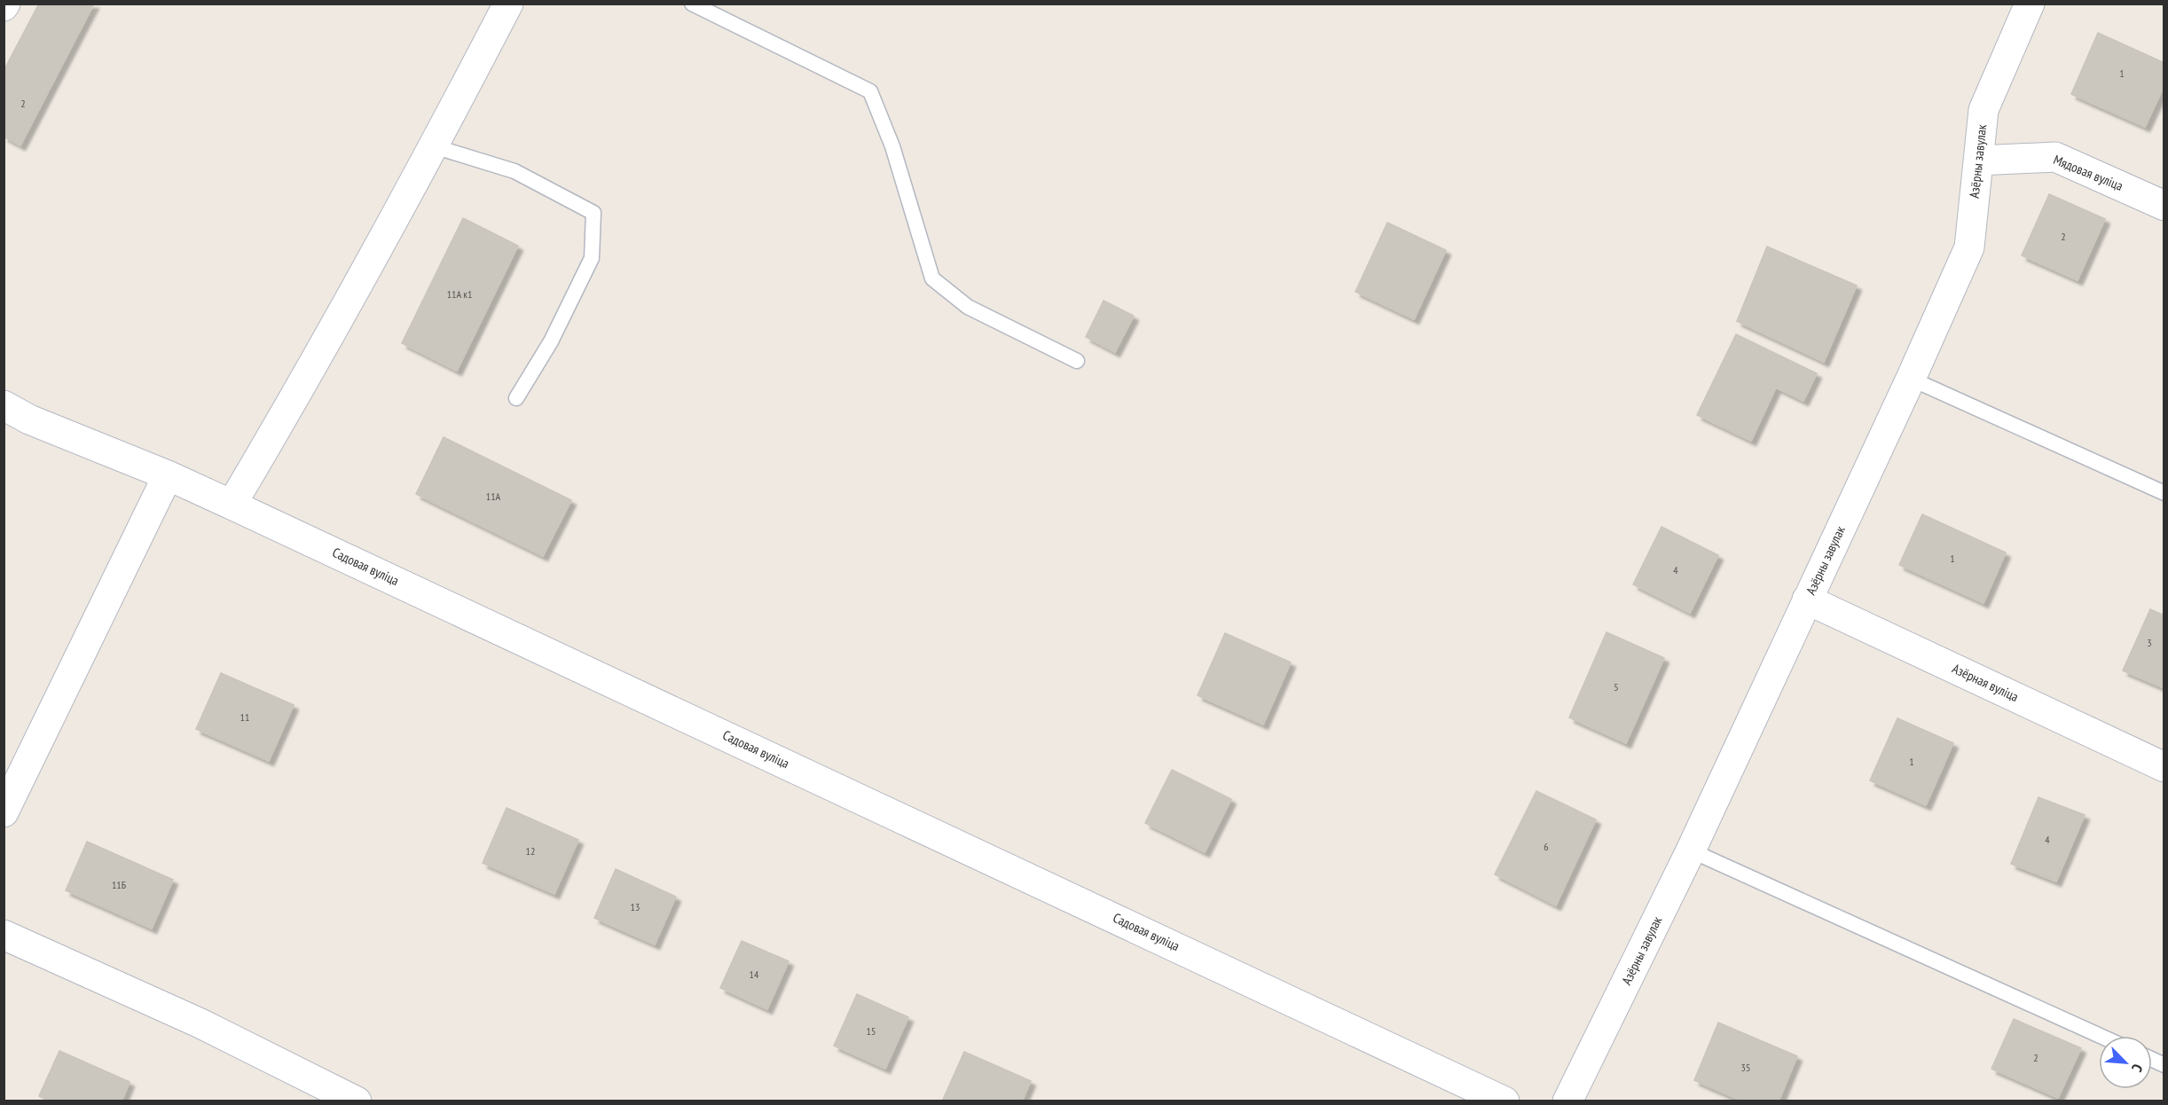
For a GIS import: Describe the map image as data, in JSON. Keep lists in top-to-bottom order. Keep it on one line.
{"streets":{"street":["Азёрны завулак","Мядовая вуліца","Садовая вуліца","Азёрная вуліца"]},"crossings":[["Азёрны завулак","Мядовая вуліца"],["Азёрны завулак","Азёрная вуліца"]],"house_numbers":["1","2","2","11А к1","11А","1","4","3","5","11","1","4","6","12","11Б","13","14","15","2","35"],"north":"bottom right"}
